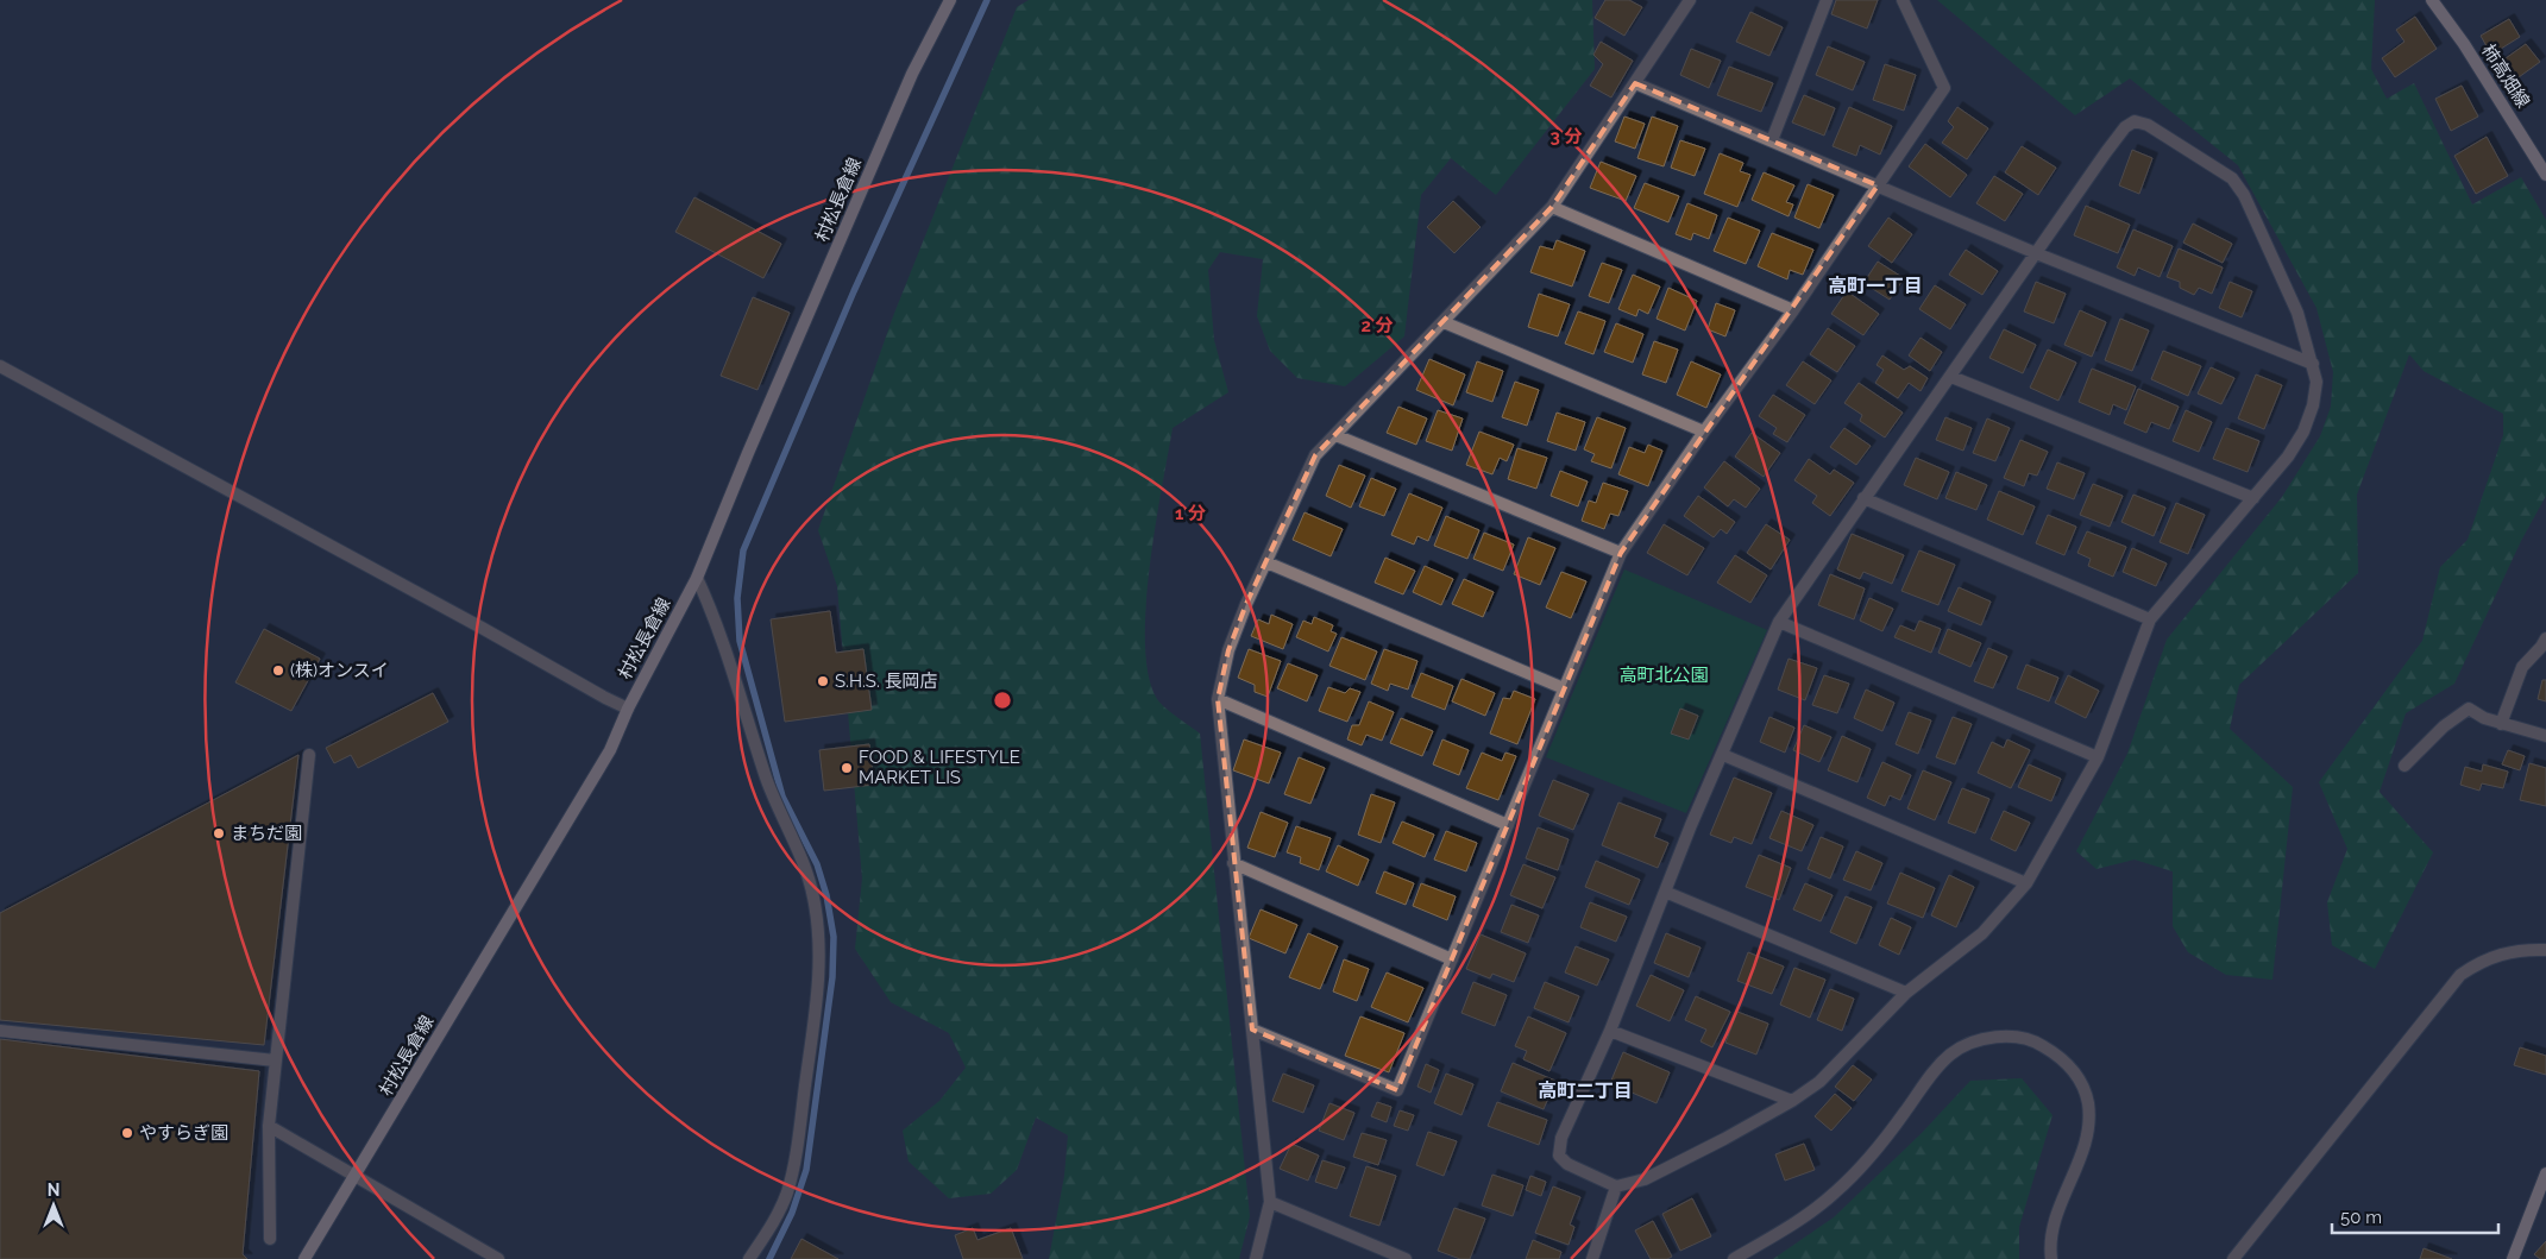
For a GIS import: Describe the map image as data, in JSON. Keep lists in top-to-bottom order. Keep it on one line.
{"streets":{"main road":["柿高畑線","村松長倉線"]},"districts":["高町一丁目","高町二丁目"],"parks":["高町北公園"],"places":["(株)オンスイ","S.H.S. 長岡店","FOOD & LIFESTYLE MARKET LIS","まちだ園","やすらぎ園"],"scale_bar":"50 m","north":"top","rings":["3 分","2 分","1 分"]}
